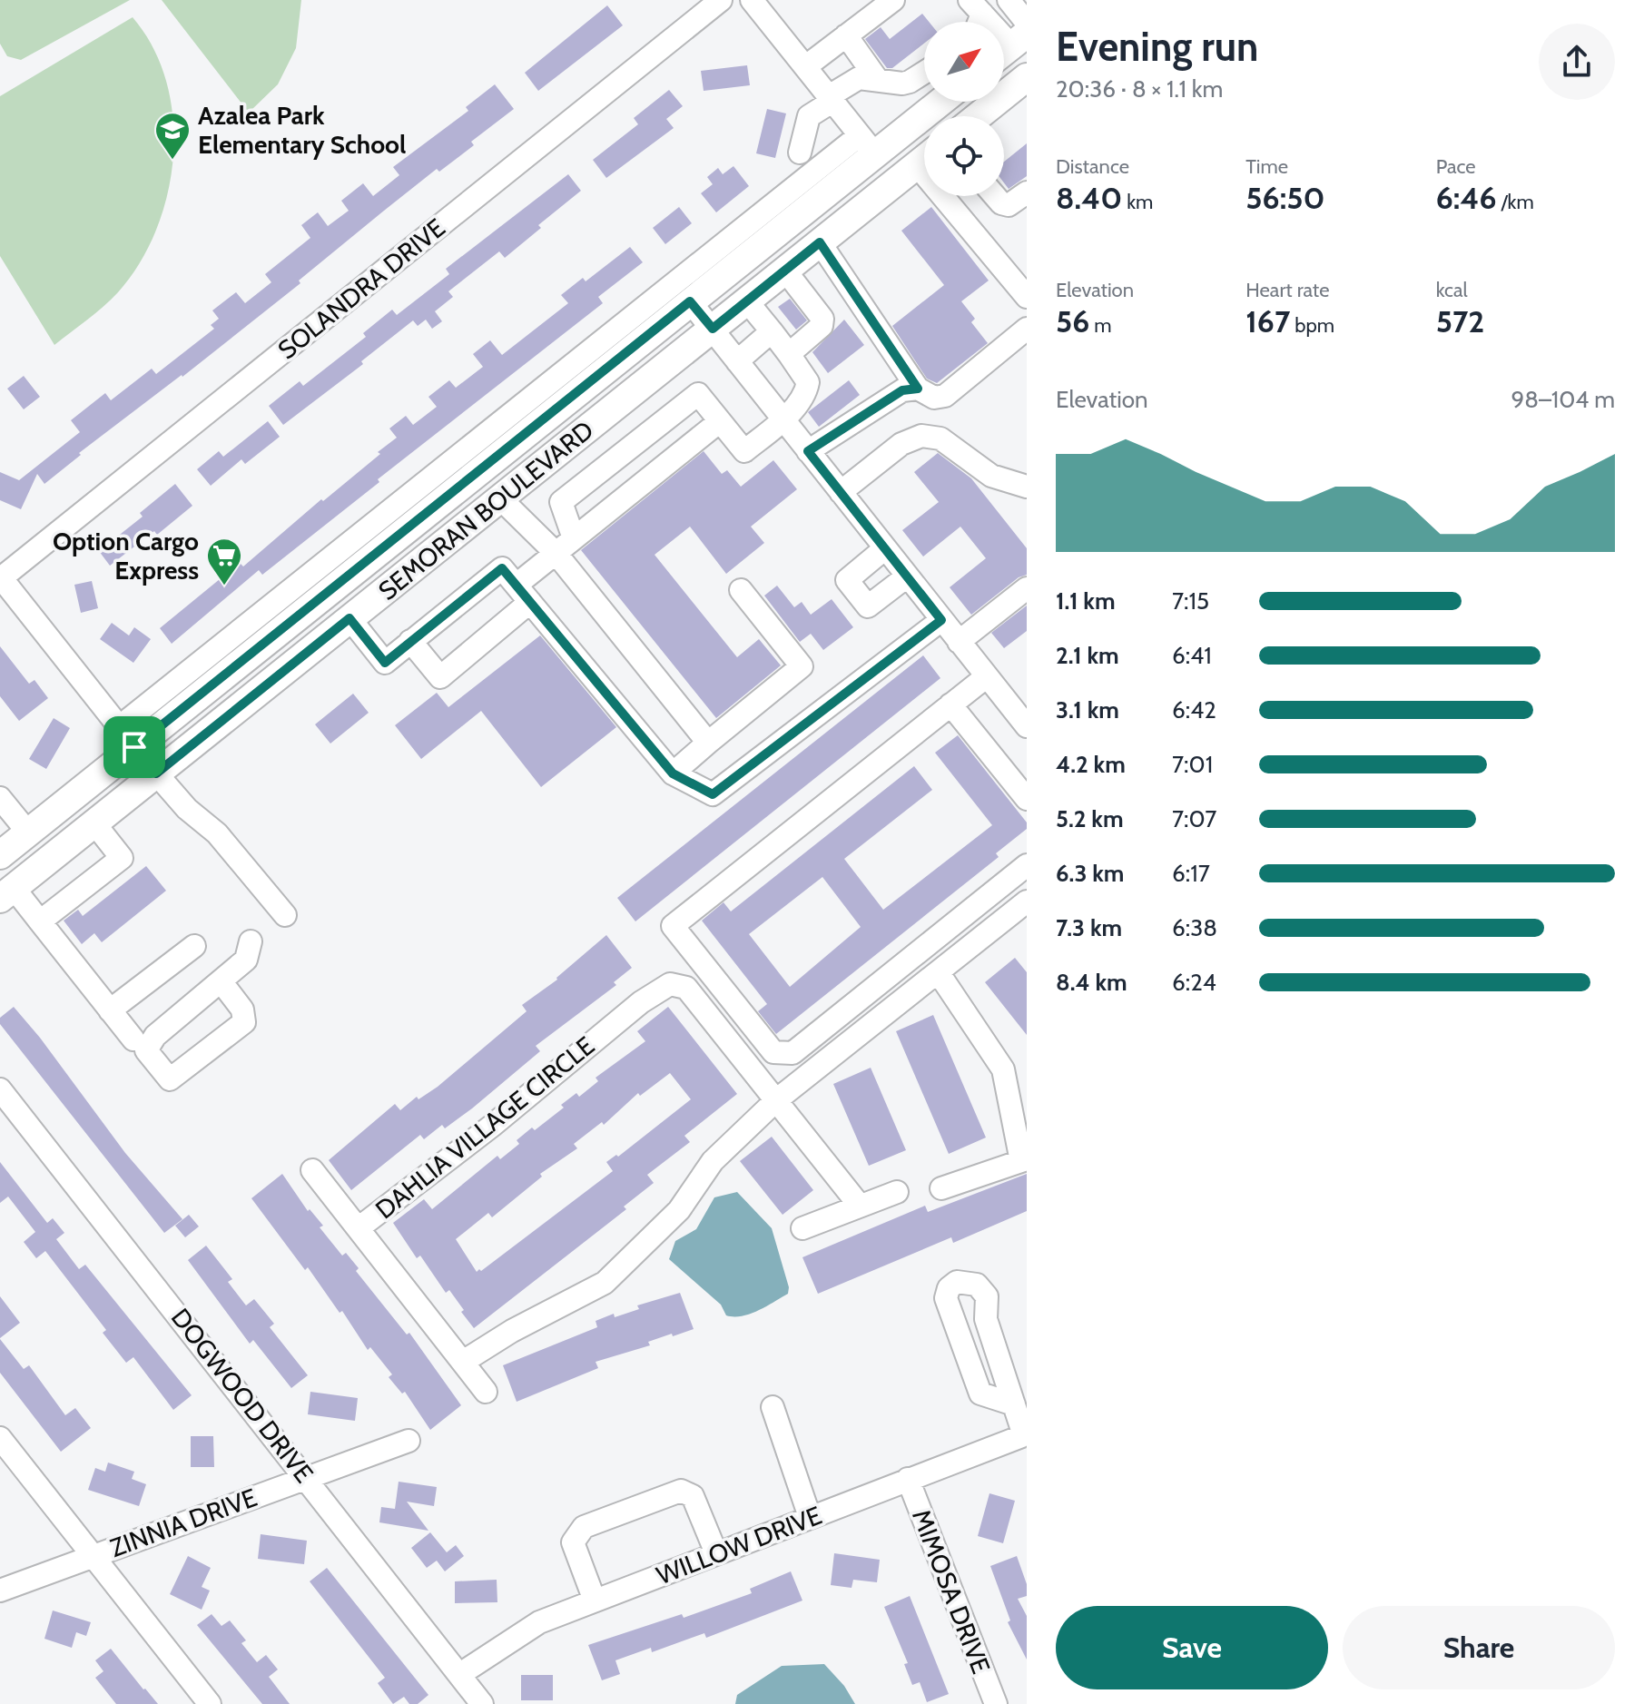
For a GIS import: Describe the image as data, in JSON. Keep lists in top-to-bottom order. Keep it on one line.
{"streets":{"main road":["SEMORAN BOULEVARD"],"street":["SOLANDRA DRIVE","DAHLIA VILLAGE CIRCLE","DOGWOOD DRIVE","ZINNIA DRIVE","WILLOW DRIVE","MIMOSA DRIVE"]},"crossings":[["DOGWOOD DRIVE","ZINNIA DRIVE"],["DOGWOOD DRIVE","WILLOW DRIVE"],["WILLOW DRIVE","MIMOSA DRIVE"]],"places":{"school or university":["Azalea Park Elementary School"],"supermarket":["Option Cargo Express"]},"north":"top right","page":{"heading":["Evening run","20:36 · 8 × 1.1 km"],"stats":[["Distance","8.40 km"],["Time","56:50"],["Pace","6:46 /km"],["Elevation","56 m"],["Heart rate","167 bpm"],["kcal","572"]],"chart":["Elevation","98–104 m"],"list":[{"name":"1.1 km","note":"7:15"},{"name":"2.1 km","note":"6:41"},{"name":"3.1 km","note":"6:42"},{"name":"4.2 km","note":"7:01"},{"name":"5.2 km","note":"7:07"},{"name":"6.3 km","note":"6:17"},{"name":"7.3 km","note":"6:38"},{"name":"8.4 km","note":"6:24"}],"buttons":["Save","Share"]}}
